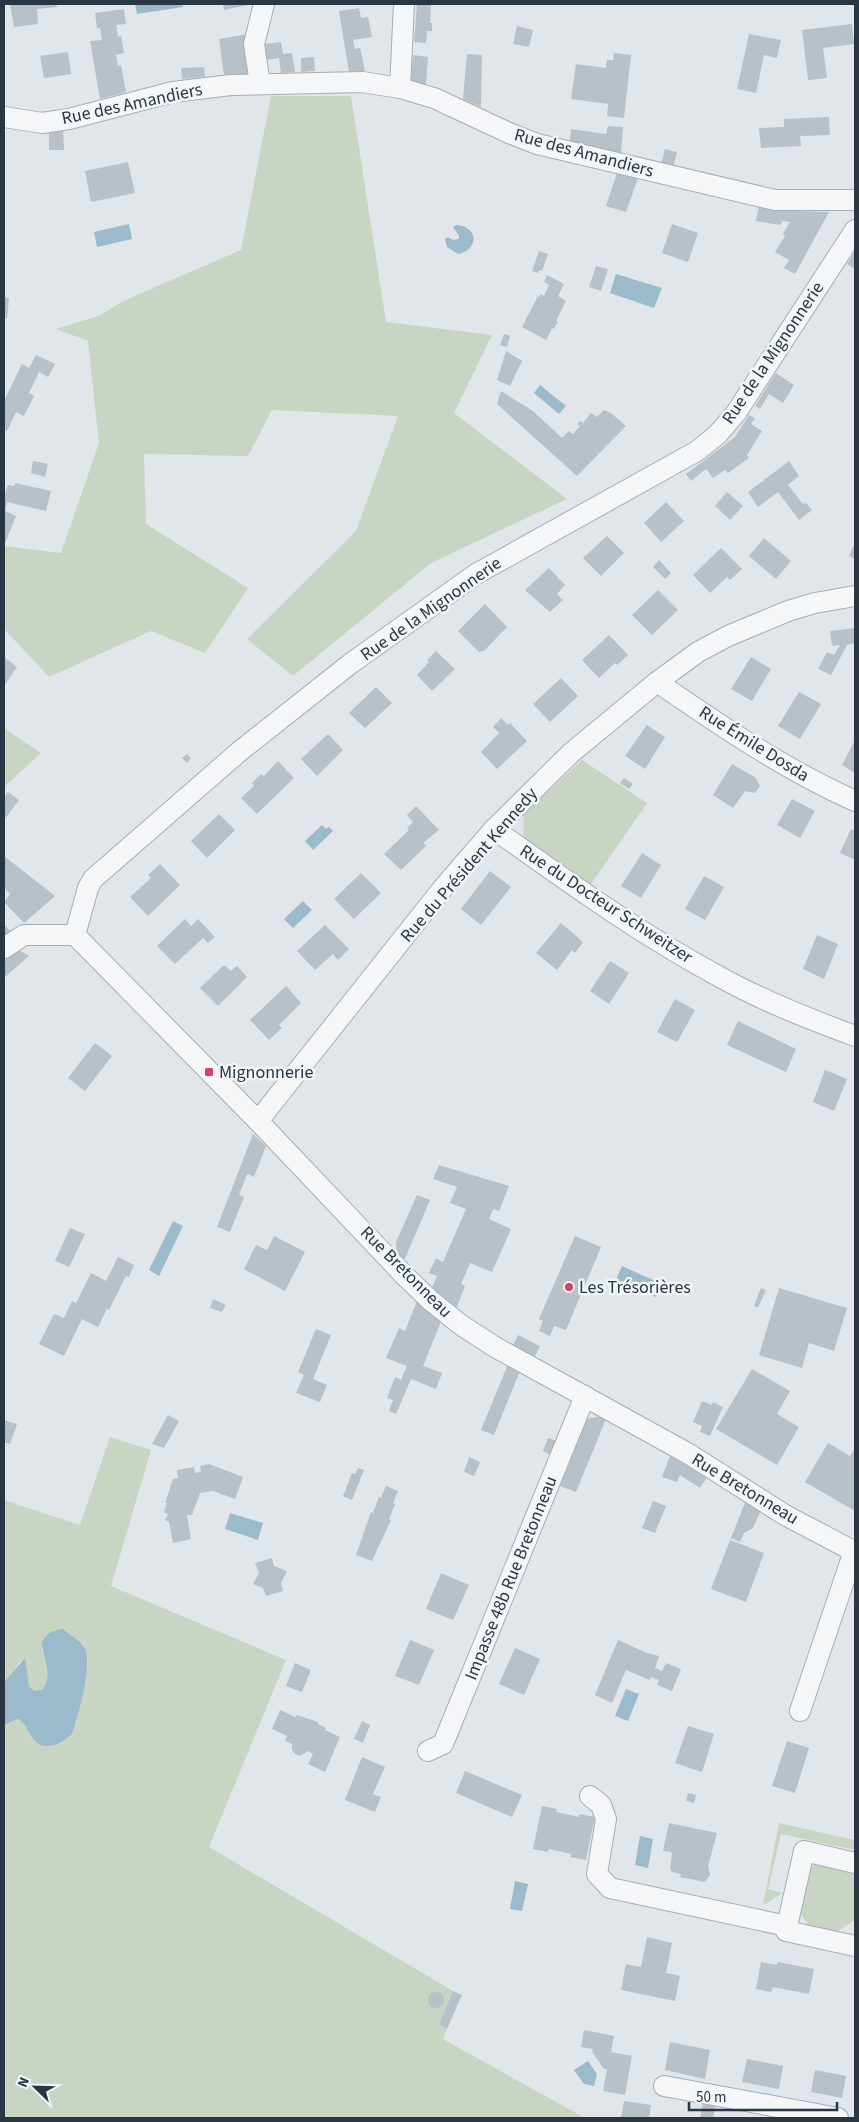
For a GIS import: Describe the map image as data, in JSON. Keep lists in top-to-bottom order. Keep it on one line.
{"streets":{"street":["Rue des Amandiers","Rue de la Mignonnerie","Rue Émile Dosda","Rue du Président Kennedy","Rue du Docteur Schweitzer","Rue Bretonneau","Impasse 48b Rue Bretonneau"]},"crossings":[["Rue de la Mignonnerie","Rue Bretonneau"],["Rue Émile Dosda","Rue du Président Kennedy"],["Rue du Président Kennedy","Rue du Docteur Schweitzer"],["Rue du Président Kennedy","Rue Bretonneau"],["Rue Bretonneau","Impasse 48b Rue Bretonneau"]],"places":{"transit":["Mignonnerie"],"other":["Les Trésorières"]},"scale_bar":"50 m","north":"top left"}
